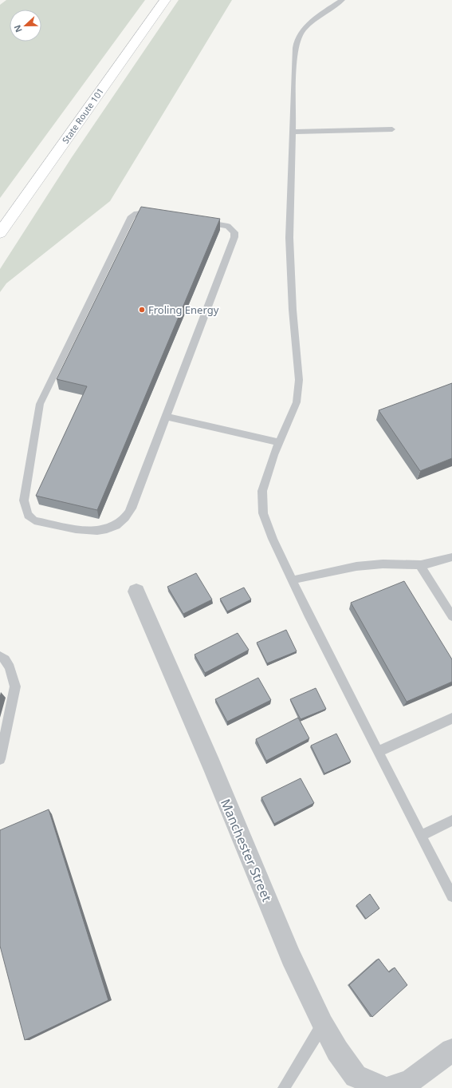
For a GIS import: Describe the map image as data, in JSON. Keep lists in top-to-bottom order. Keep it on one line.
{"streets":{"highway":["State Route 101"],"street":["Manchester Street"]},"places":["Froling Energy"],"north":"left"}
